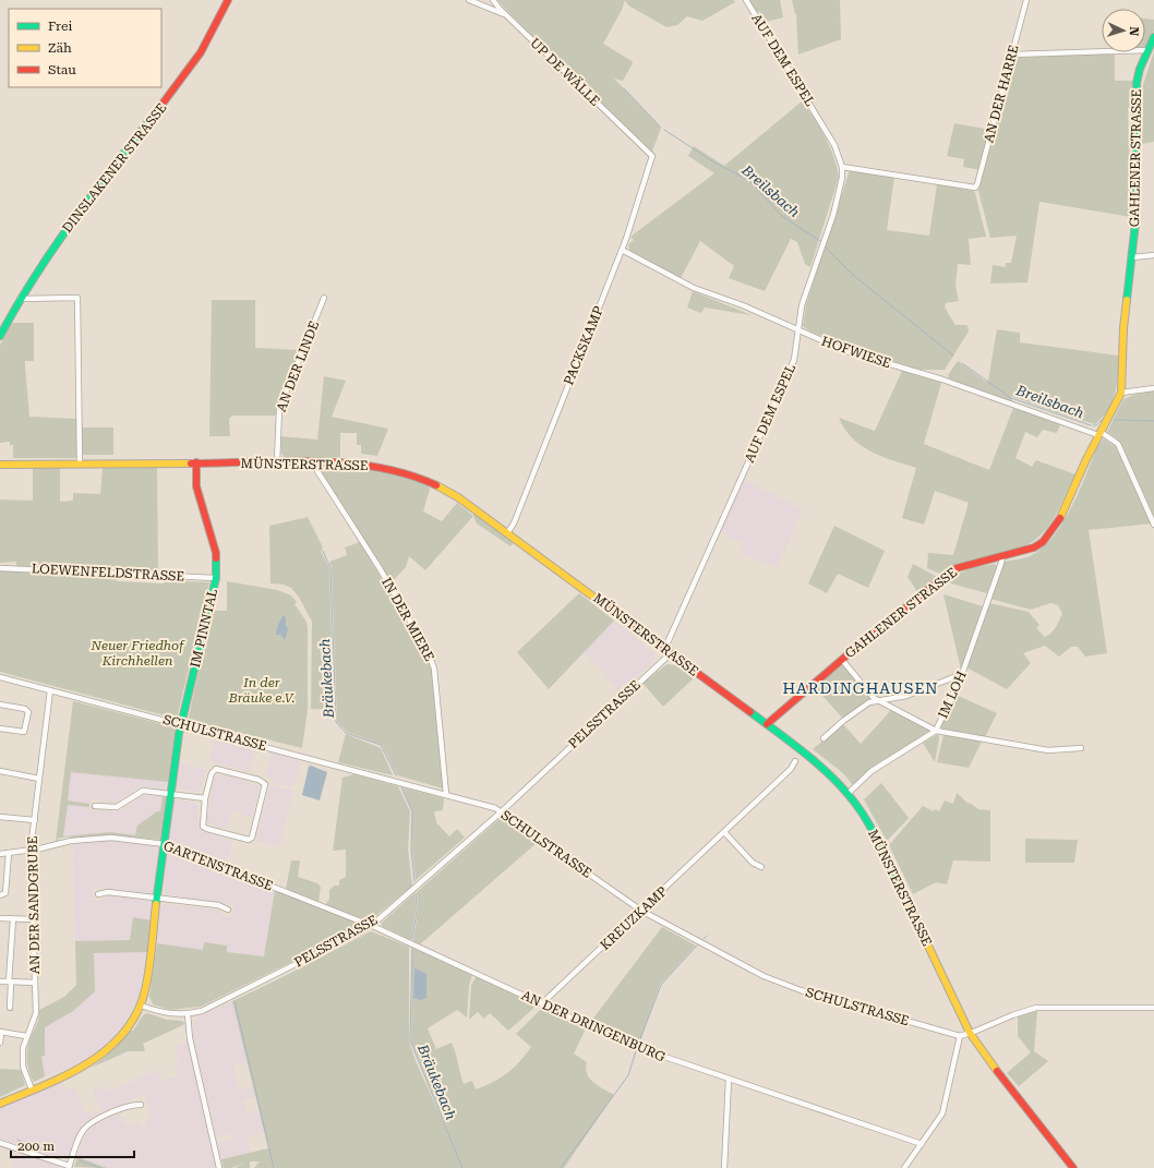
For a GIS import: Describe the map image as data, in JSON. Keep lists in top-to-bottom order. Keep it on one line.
{"streets":{"main road":["GAHLENER STRASSE","DINSLAKENER STRASSE","MÜNSTERSTRASSE","IM PINNTAL"],"street":["AUF DEM ESPEL","UP DE WÄLLE","AN DER HARRE","PACKSKAMP","HOFWIESE","AN DER LINDE","LOEWENFELDSTRASSE","IN DER MIERE","IM LOH","PELSSTRASSE","SCHULSTRASSE","GARTENSTRASSE","AN DER SANDGRUBE","KREUZKAMP","AN DER DRINGENBURG"]},"crossings":[["AUF DEM ESPEL","AN DER HARRE"],["AUF DEM ESPEL","HOFWIESE"],["AUF DEM ESPEL","MÜNSTERSTRASSE"],["UP DE WÄLLE","PACKSKAMP"],["GAHLENER STRASSE","HOFWIESE"],["GAHLENER STRASSE","MÜNSTERSTRASSE"],["GAHLENER STRASSE","IM LOH"],["PACKSKAMP","HOFWIESE"],["PACKSKAMP","MÜNSTERSTRASSE"],["AN DER LINDE","MÜNSTERSTRASSE"],["MÜNSTERSTRASSE","IN DER MIERE"],["MÜNSTERSTRASSE","IM PINNTAL"],["MÜNSTERSTRASSE","IM LOH"],["MÜNSTERSTRASSE","PELSSTRASSE"],["LOEWENFELDSTRASSE","IM PINNTAL"],["IN DER MIERE","SCHULSTRASSE"],["IM PINNTAL","PELSSTRASSE"],["IM PINNTAL","SCHULSTRASSE"],["IM PINNTAL","GARTENSTRASSE"],["PELSSTRASSE","SCHULSTRASSE"],["PELSSTRASSE","GARTENSTRASSE"],["PELSSTRASSE","AN DER DRINGENBURG"],["SCHULSTRASSE","AN DER SANDGRUBE"],["SCHULSTRASSE","KREUZKAMP"],["GARTENSTRASSE","AN DER SANDGRUBE"],["GARTENSTRASSE","AN DER DRINGENBURG"],["KREUZKAMP","AN DER DRINGENBURG"]],"districts":["HARDINGHAUSEN"],"water":["Breilsbach","Bräukebach"],"parks":["Neuer Friedhof Kirchhellen","In der Bräuke e.V."],"legend":["Frei","Zäh","Stau"],"scale_bar":"200 m","north":"right"}
